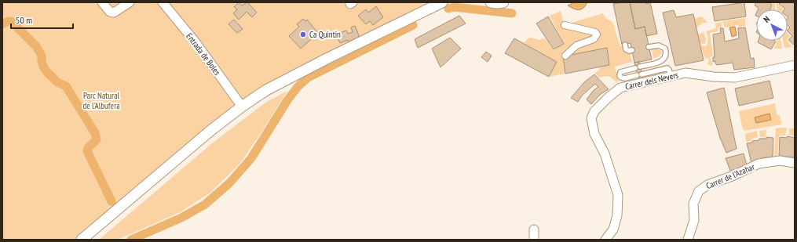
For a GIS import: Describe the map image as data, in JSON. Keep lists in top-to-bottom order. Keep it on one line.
{"streets":{"street":["Entrada de Boles","Carrer dels Nevers","Carrer de l'Azahar"]},"parks":["Parc Natural de l'Albufera"],"places":["Ca Quintin"],"scale_bar":"50 m","north":"top left"}
